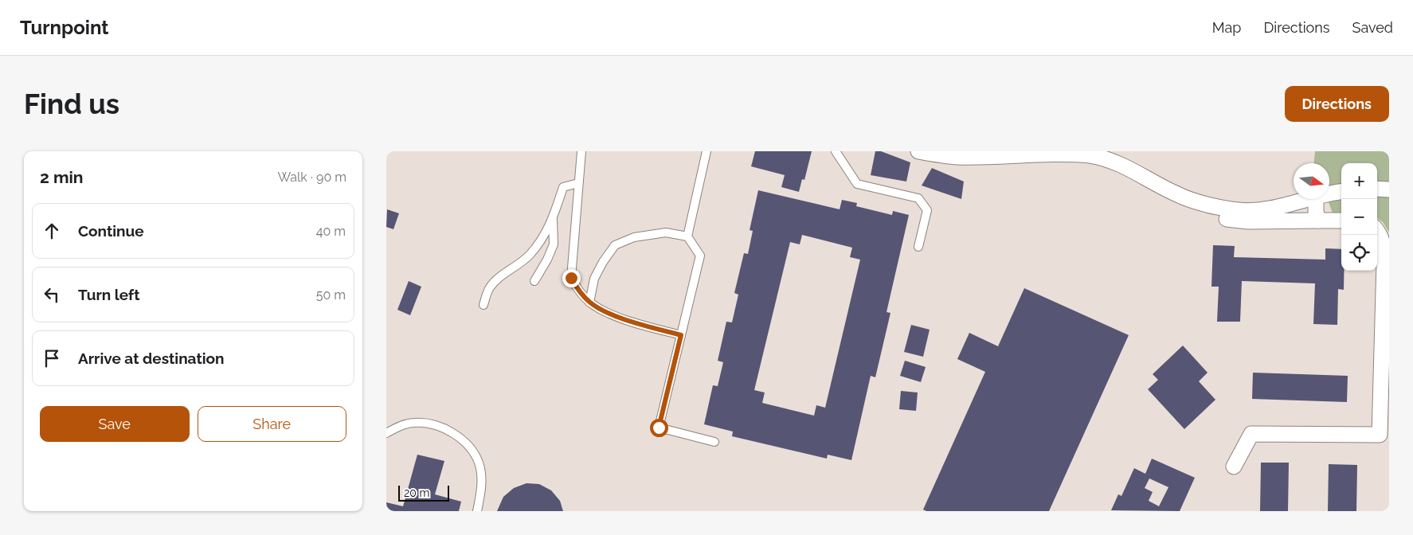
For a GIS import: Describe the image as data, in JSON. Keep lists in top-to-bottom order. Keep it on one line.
{"scale_bar":"20 m","north":"right","page":{"header":"Turnpoint","nav":["Map","Directions","Saved"],"buttons":["Directions",["Save","Share"]],"title":"Find us","heading":["2 min","Walk · 90 m"],"map_buttons":["+","−"],"list":[["Continue","40 m"],["Turn left","50 m"],"Arrive at destination"],"scale":"20 m"}}
